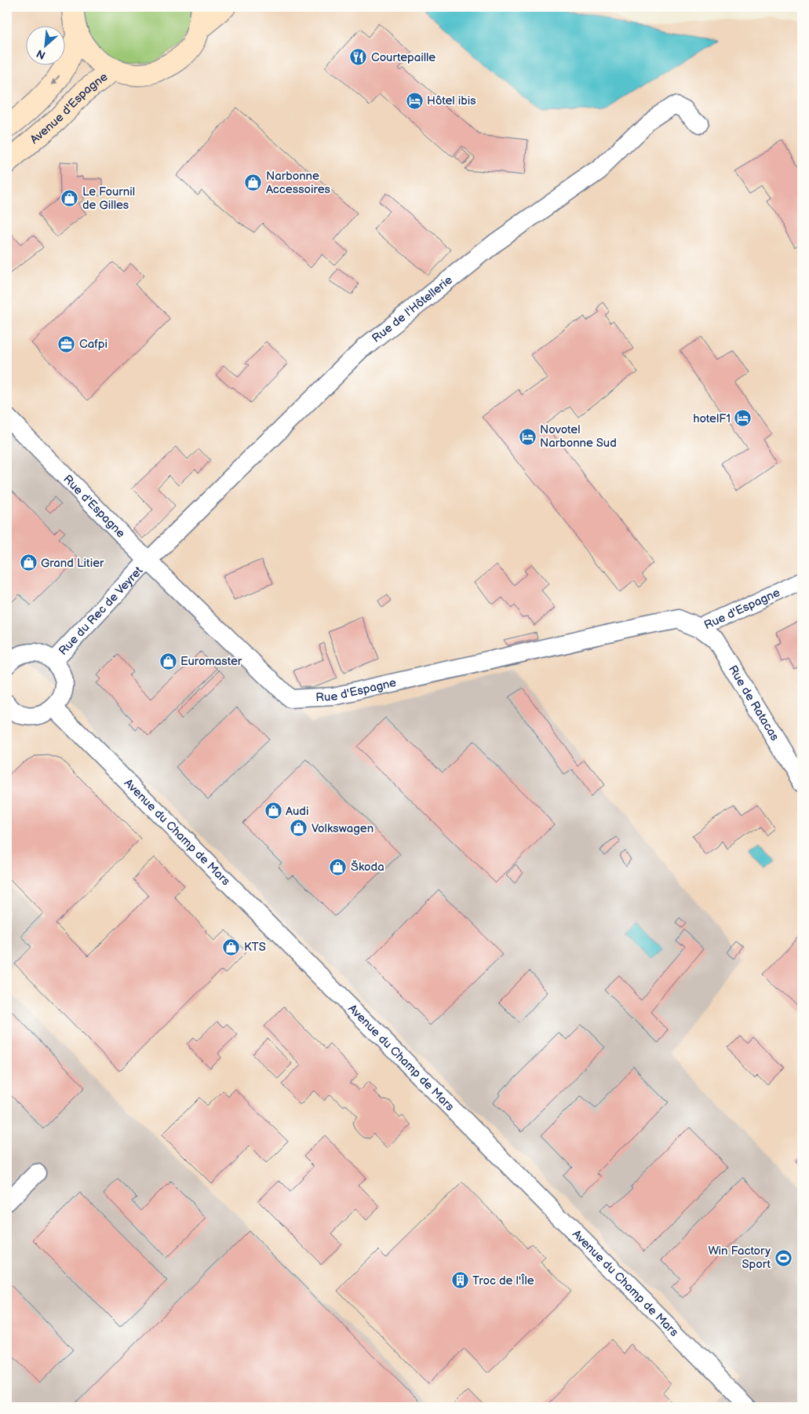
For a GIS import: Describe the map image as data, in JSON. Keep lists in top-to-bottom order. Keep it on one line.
{"streets":{"main road":["Avenue d'Espagne"],"street":["Rue de l'Hôtellerie","Rue d'Espagne","Rue du Rec de Veyret","Rue de Ratacas","Avenue du Champ de Mars"]},"crossings":[["Rue de l'Hôtellerie","Rue d'Espagne"],["Rue de l'Hôtellerie","Rue du Rec de Veyret"],["Rue d'Espagne","Rue du Rec de Veyret"],["Rue d'Espagne","Rue de Ratacas"]],"places":{"restaurant":["Courtepaille"],"hotel":["Hôtel ibis","hotelF1","Novotel Narbonne Sud"],"shop":["Narbonne Accessoires","Le Fournil de Gilles","Grand Litier","Euromaster","Audi","Volkswagen","Škoda","KTS"],"office":["Cafpi"],"sports":["Win Factory Sport"],"building":["Troc de l'Île"]},"north":"bottom left"}
